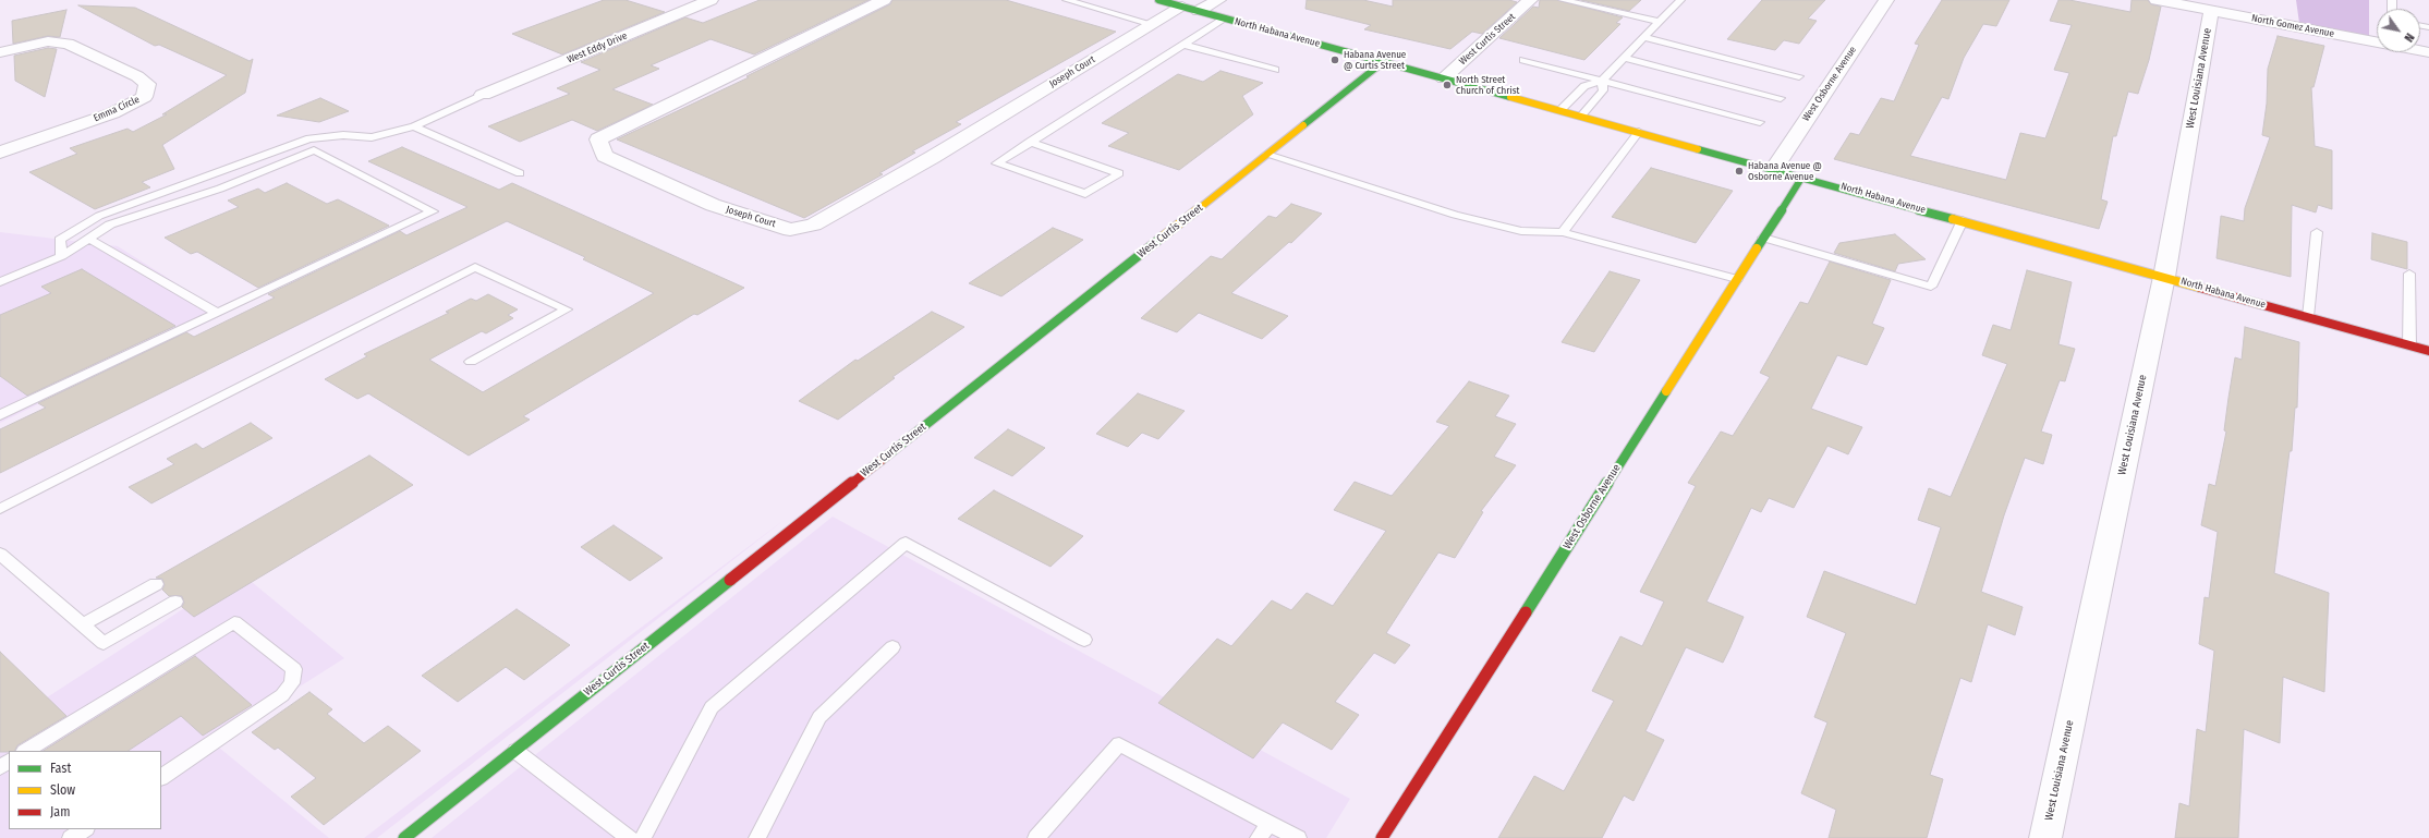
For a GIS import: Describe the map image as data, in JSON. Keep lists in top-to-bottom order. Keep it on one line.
{"streets":{"street":["North Gomez Avenue","North Habana Avenue","West Curtis Street","West Eddy Drive","Joseph Court","West Louisiana Avenue","West Osborne Avenue","Emma Circle"]},"crossings":[["North Gomez Avenue","West Louisiana Avenue"],["North Habana Avenue","West Curtis Street"],["North Habana Avenue","Joseph Court"],["North Habana Avenue","West Louisiana Avenue"],["North Habana Avenue","West Osborne Avenue"]],"places":["Habana Avenue @ Curtis Street","North Street Church of Christ","Habana Avenue @ Osborne Avenue"],"legend":["Fast","Slow","Jam"],"north":"bottom right"}
